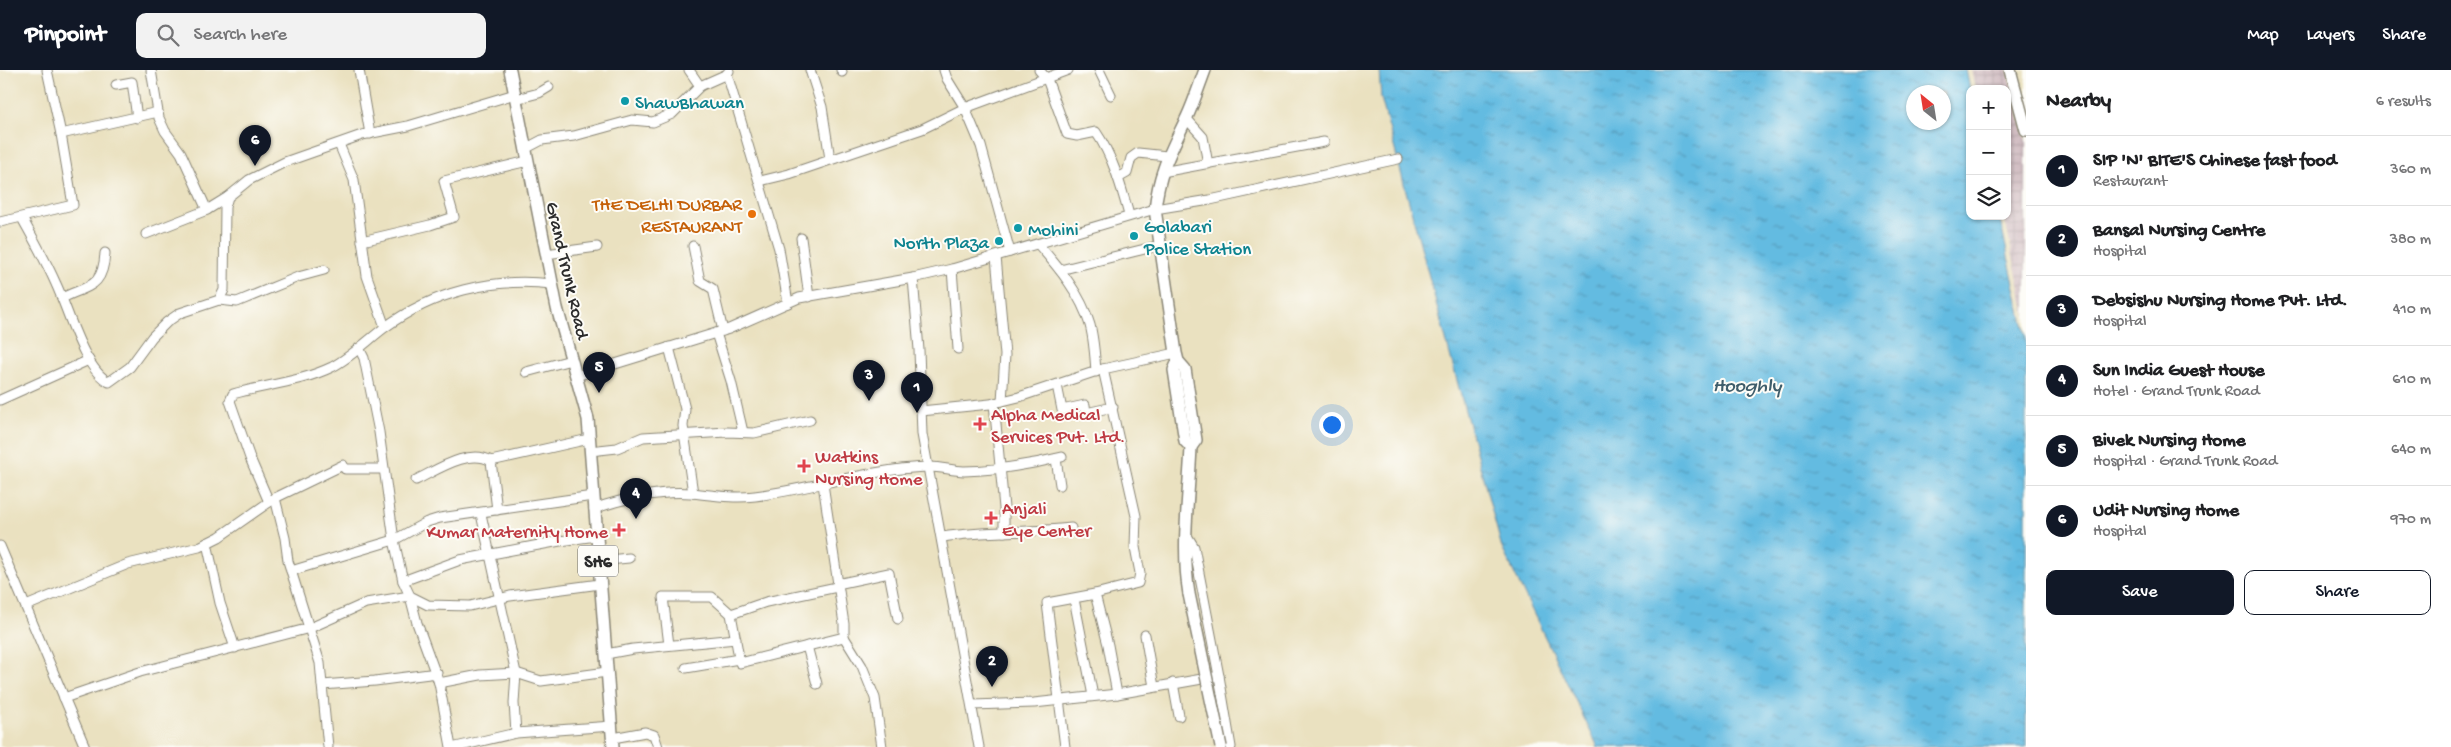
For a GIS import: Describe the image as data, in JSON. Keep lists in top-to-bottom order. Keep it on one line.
{"streets":{"main road":["Grand Trunk Road","SH6"]},"water":["Hooghly"],"places":{"other":["ShawBhawan","THE DELHI DURBAR RESTAURANT","Mohini","Golabari Police Station","North Plaza"],"health":["Alpha Medical Services Pvt. Ltd.","Watkins Nursing Home","Anjali Eye Center","Kumar Maternity Home"]},"north":"top left","page":{"header":"Pinpoint","search":"Search here","nav":["Map","Layers","Share"],"heading":["Nearby","6 results"],"map_buttons":["+","−"],"pins":["6","5","3","1","4","2"],"list":[{"mark":"1","name":"SIP 'N' BITE'S Chinese fast food","note":"Restaurant","value":"360 m"},{"mark":"2","name":"Bansal Nursing Centre","note":"Hospital","value":"380 m"},{"mark":"3","name":"Debsishu Nursing Home Pvt. Ltd.","note":"Hospital","value":"410 m"},{"mark":"4","name":"Sun India Guest House","note":"Hotel · Grand Trunk Road","value":"610 m"},{"mark":"5","name":"Bivek Nursing Home","note":"Hospital · Grand Trunk Road","value":"640 m"},{"mark":"6","name":"Udit Nursing Home","note":"Hospital","value":"970 m"}],"buttons":["Save","Share"]}}
